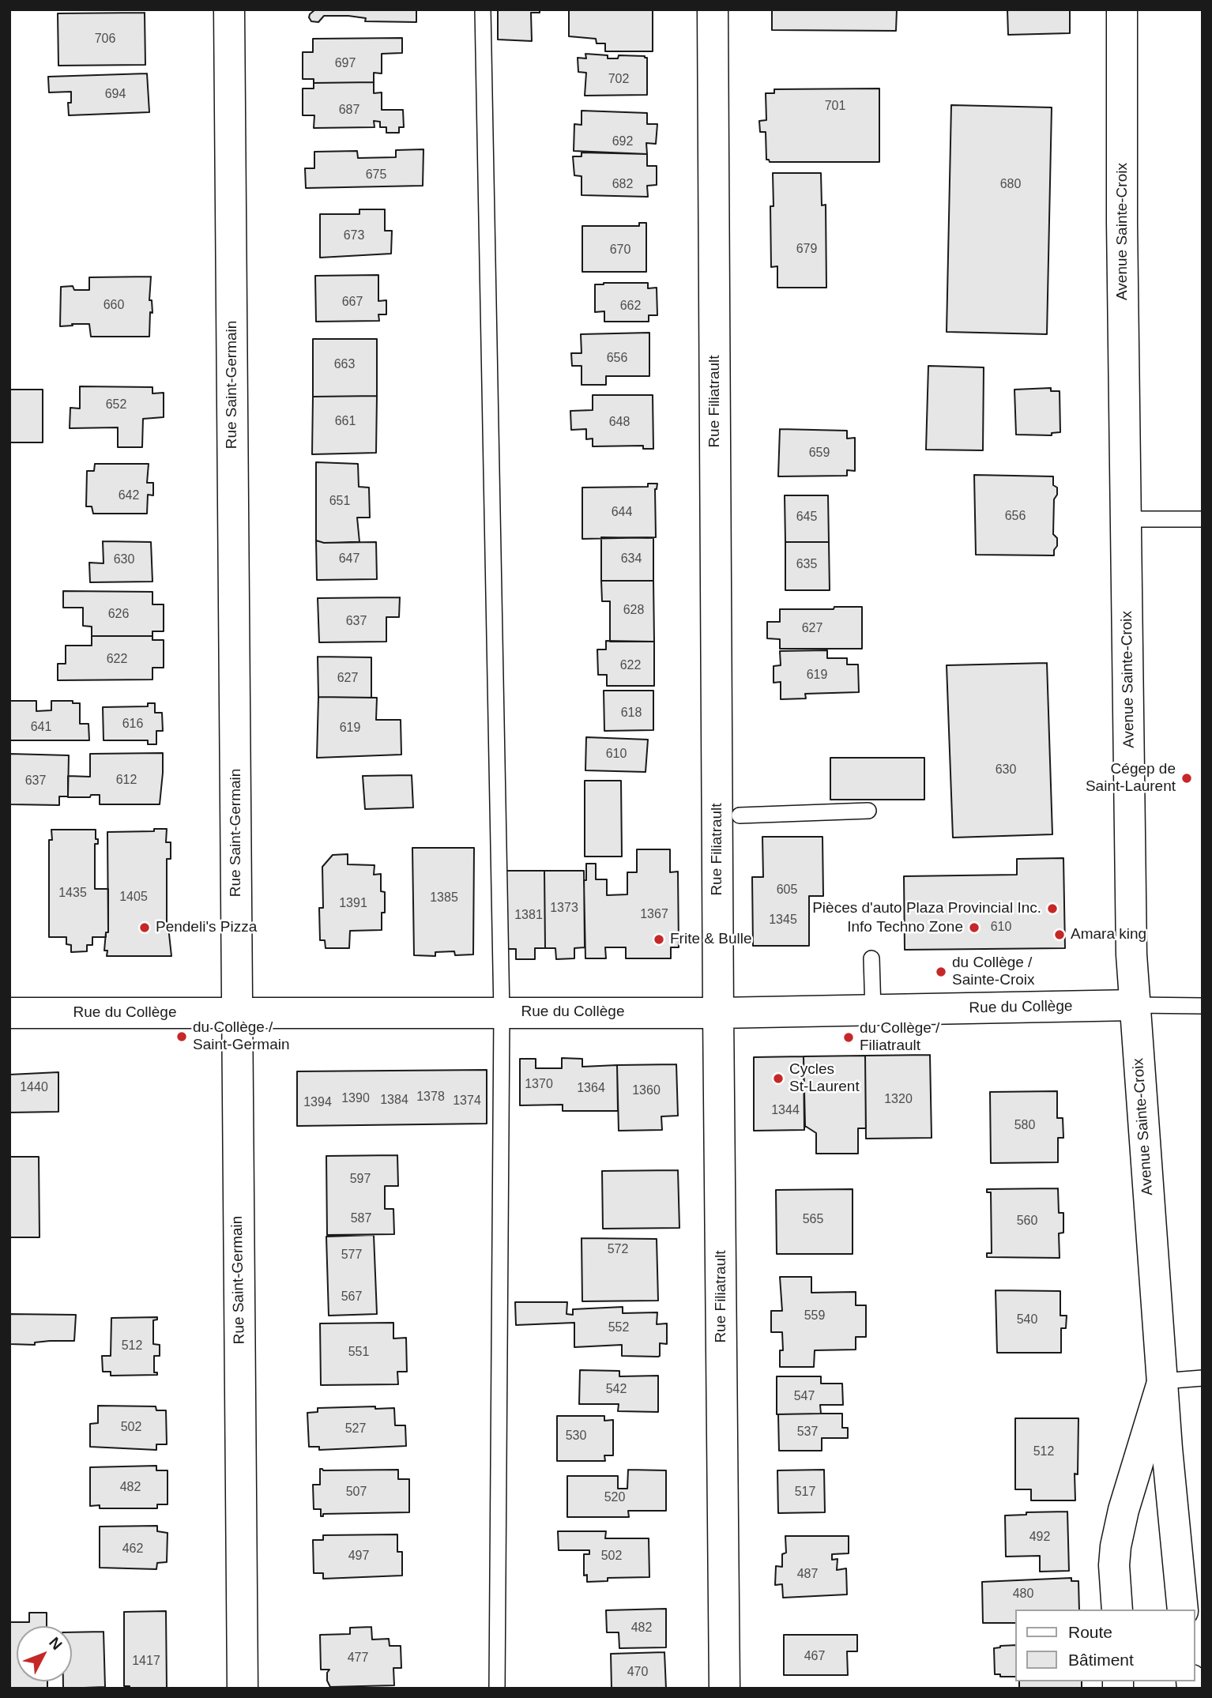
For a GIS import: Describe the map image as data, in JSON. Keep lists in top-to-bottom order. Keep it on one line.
{"streets":{"street":["Avenue Sainte-Croix","Rue Saint-Germain","Rue Filiatrault","Rue du Collège"]},"crossings":[["Avenue Sainte-Croix","Rue du Collège"],["Rue Saint-Germain","Rue du Collège"],["Rue Filiatrault","Rue du Collège"]],"places":["Cégep de Saint-Laurent","Pièces d'auto Plaza Provincial Inc.","Pendeli's Pizza","Info Techno Zone","Amara king","Frite & Bulle","du Collège / Sainte-Croix","du Collège / Saint-Germain","du Collège / Filiatrault","Cycles St-Laurent"],"house_numbers":["706","697","702","694","701","687","692","675","682","680","673","679","670","667","660","662","656","663","652","661","648","659","642","651","644","656","645","647","634","630","635","628","626","637","627","622","622","619","627","618","616","641","619","610","630","612","637","605","1435","1405","1385","1391","1373","1367","1381","1345","610","1370","1440","1364","1360","1378","1390","1320","1384","1374","1394","1344","580","597","587","565","560","572","577","567","559","540","552","512","551","542","547","502","527","537","530","512","482","507","517","520","492","462","497","502","487","480","482","467","477","1417","470"],"legend":["Route","Bâtiment"],"north":"top right"}
